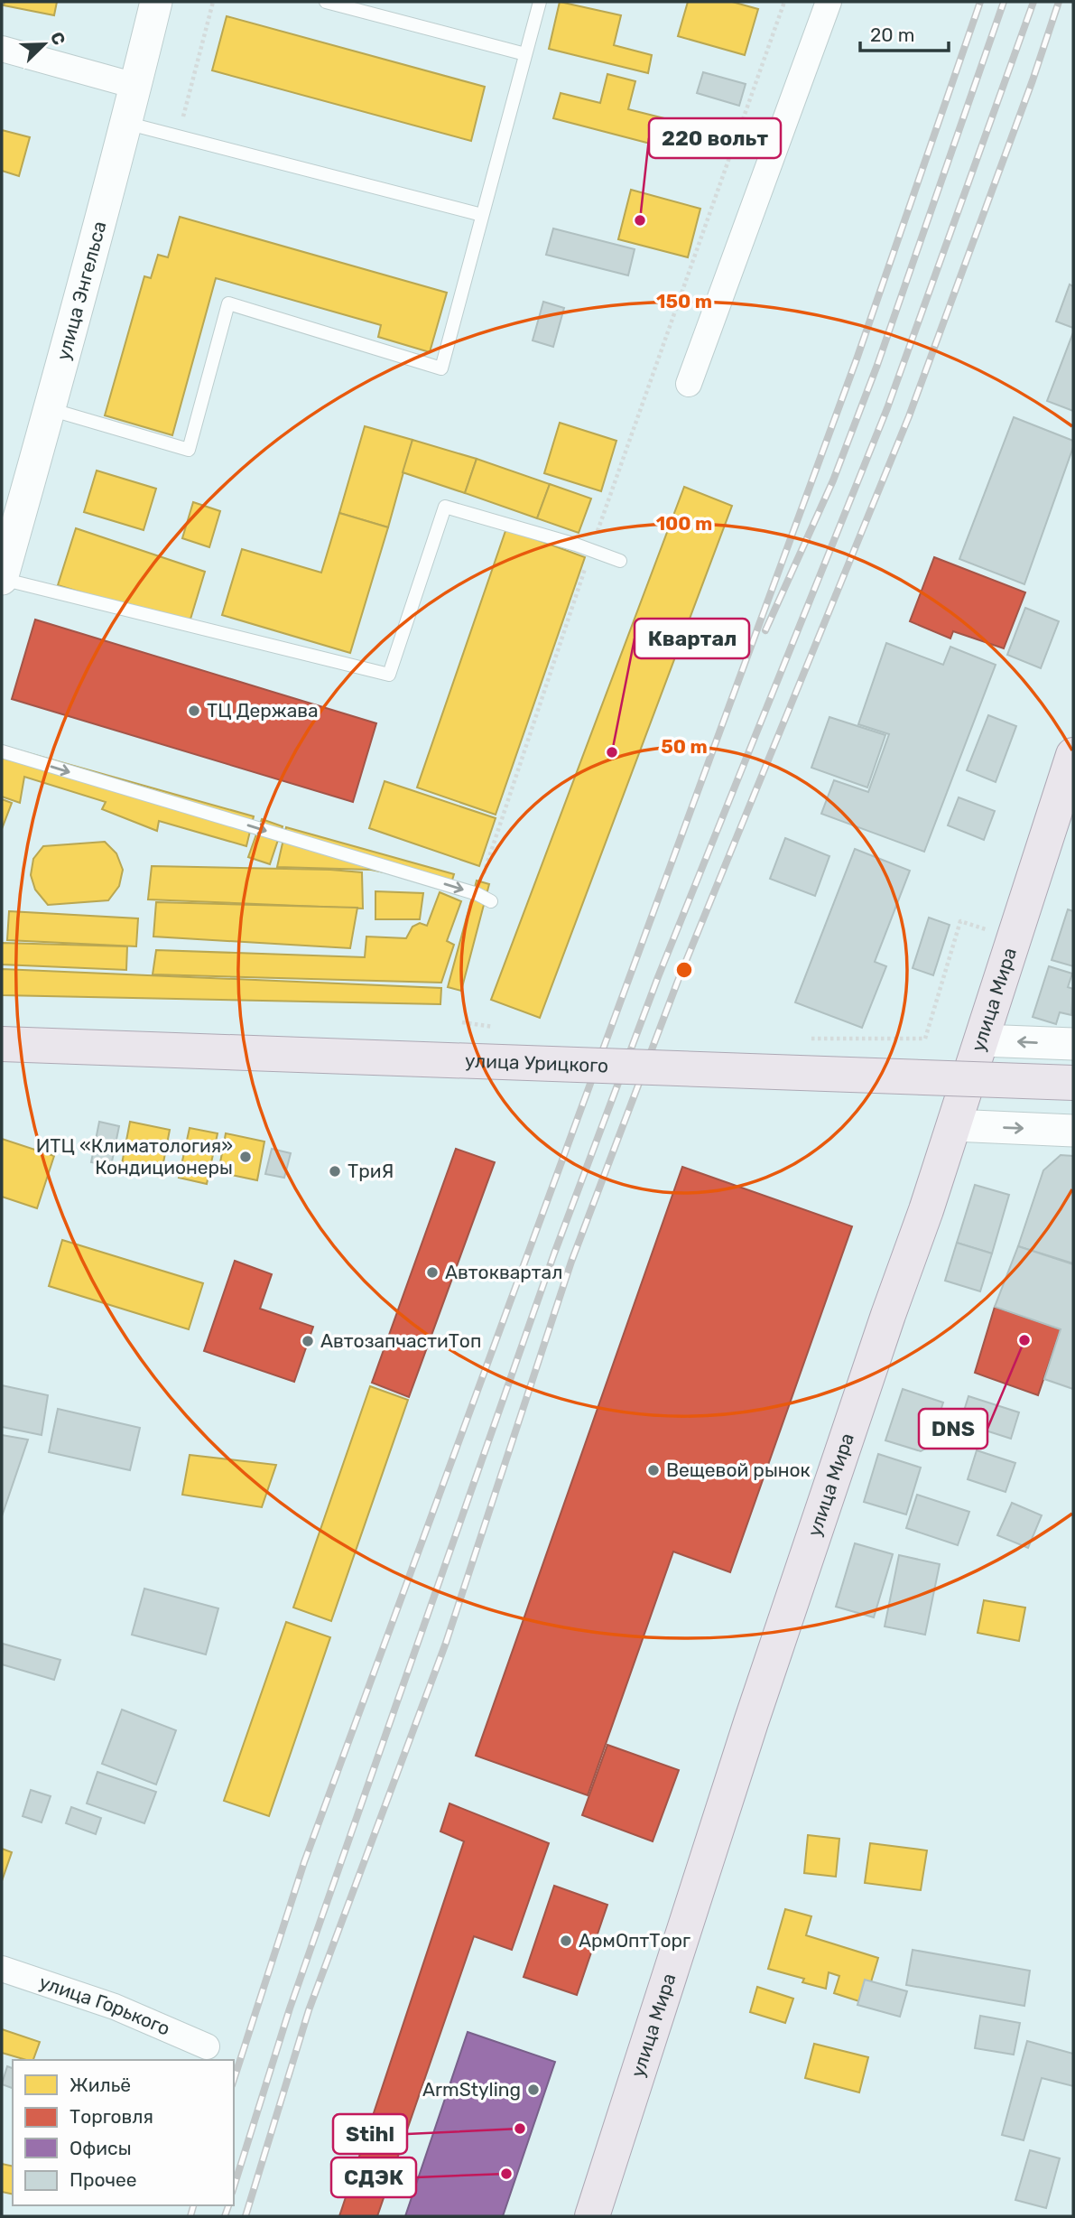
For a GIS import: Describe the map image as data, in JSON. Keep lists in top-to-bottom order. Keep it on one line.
{"streets":{"main road":["улица Мира","улица Урицкого"],"street":["улица Энгельса","улица Горького"]},"places":["220 вольт","ТЦ Держава","Квартал","ИТЦ «Климатология» Кондиционеры","ТриЯ","Автоквартал","DNS","АвтозапчастиТоп","Вещевой рынок","АрмОптТорг","ArmStyling","Stihl","СДЭК"],"legend":["Жильё","Торговля","Офисы","Прочее"],"scale_bar":"20 m","north":"top right","rings":["150 m","100 m","50 m"]}
